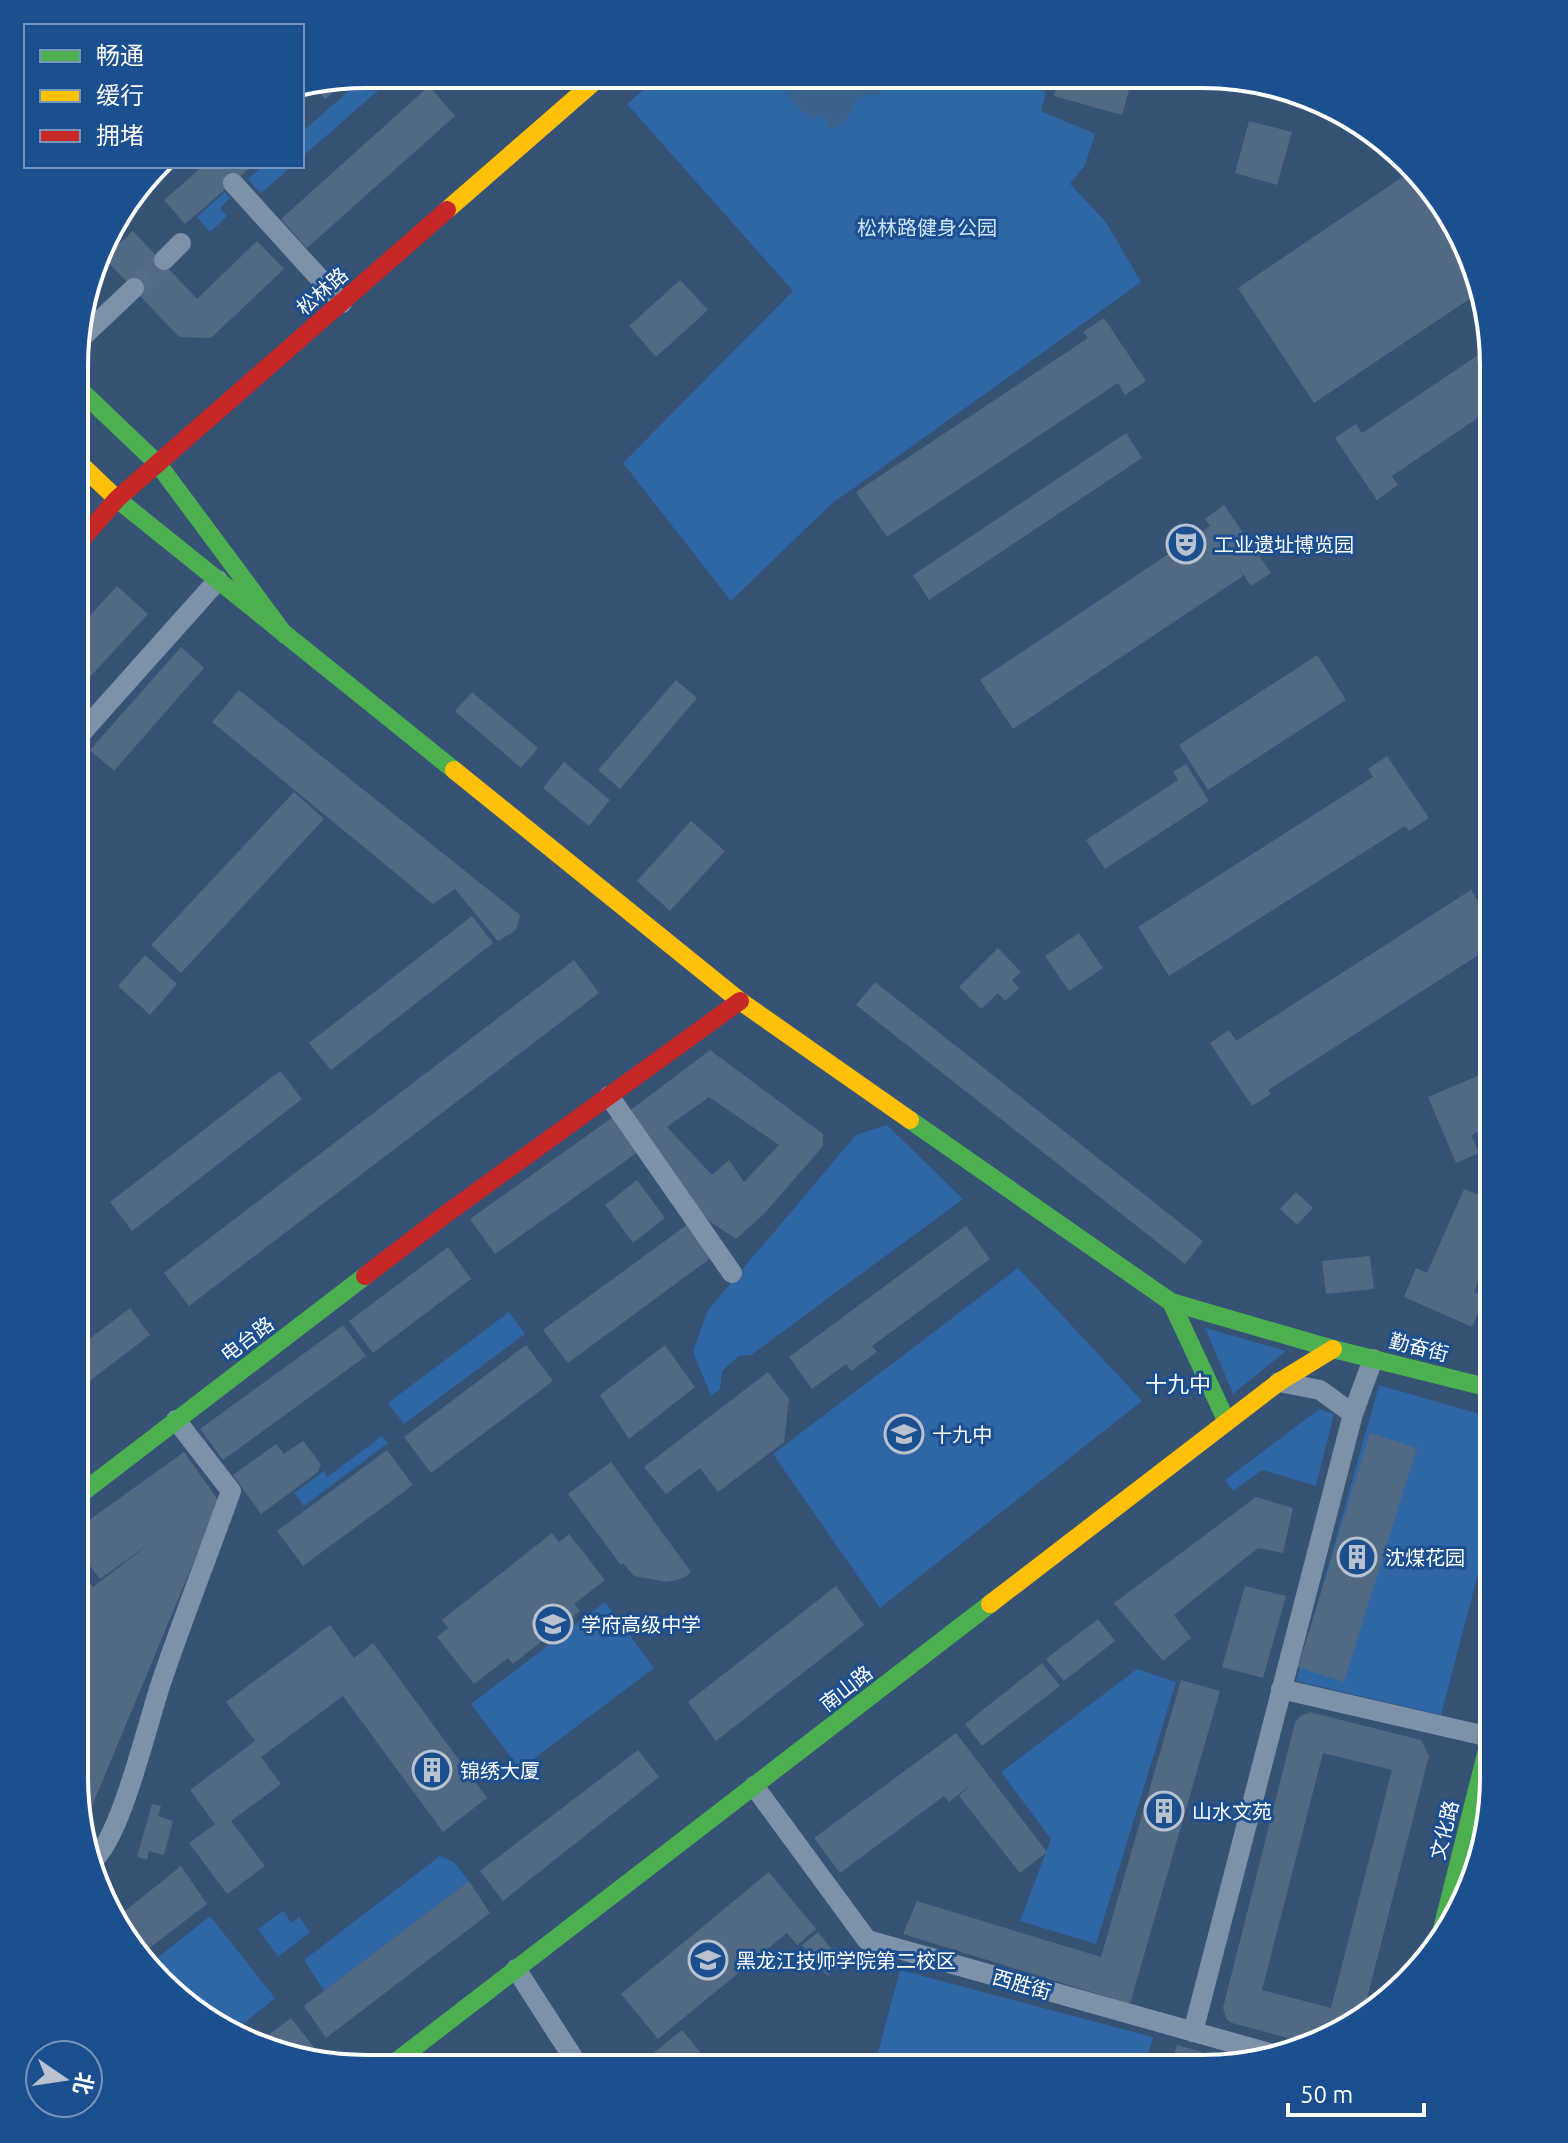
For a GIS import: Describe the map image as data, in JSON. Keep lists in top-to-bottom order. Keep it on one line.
{"streets":{"street":["松林路","电台路","勤奋街","南山路","文化路","西胜街"]},"crossings":[["勤奋街","南山路"],["南山路","西胜街"]],"districts":["十九中"],"parks":["松林路健身公园"],"places":{"theatre":["工业遗址博览园"],"school or university":["十九中","学府高级中学","黑龙江技师学院第二校区"],"building":["沈煤花园","锦绣大厦","山水文苑"]},"legend":["畅通","缓行","拥堵"],"scale_bar":"50 m","north":"right"}
